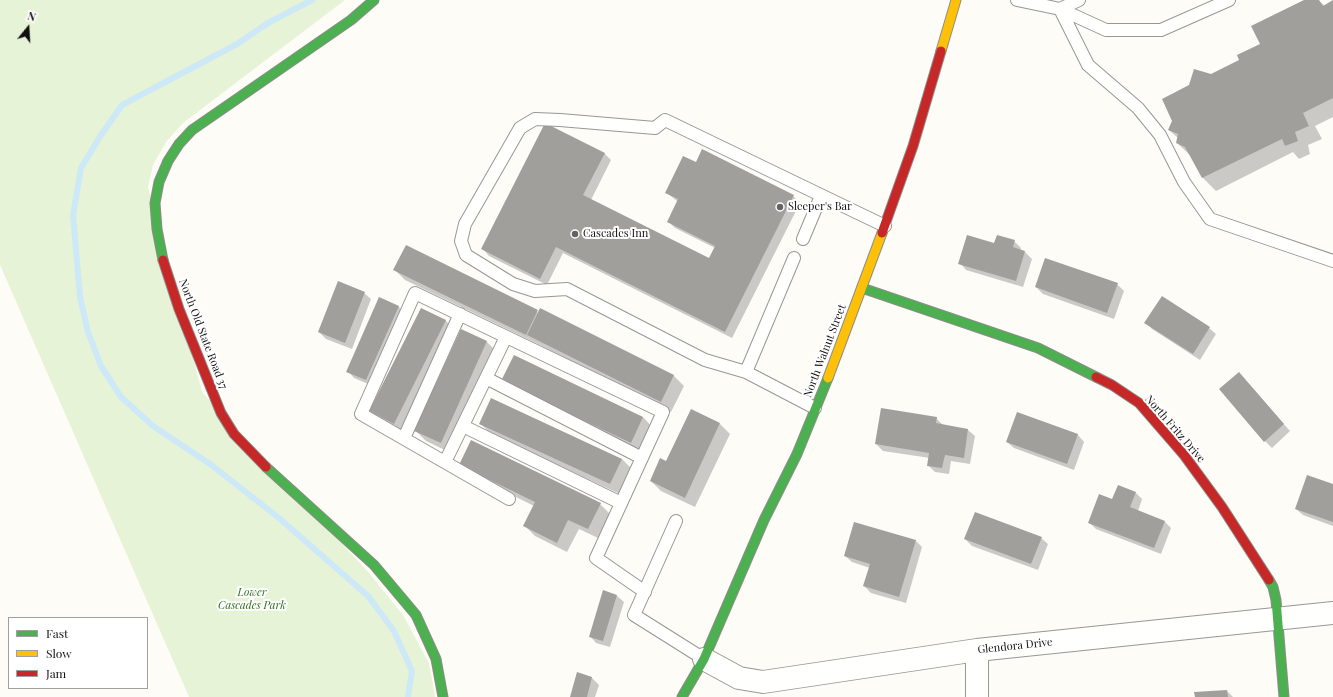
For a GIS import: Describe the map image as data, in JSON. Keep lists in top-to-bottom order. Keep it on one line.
{"streets":{"street":["North Old State Road 37","North Walnut Street","North Fritz Drive","Glendora Drive"]},"crossings":[["North Walnut Street","North Fritz Drive"],["North Walnut Street","Glendora Drive"],["North Fritz Drive","Glendora Drive"]],"parks":["Lower Cascades Park"],"places":["Sleeper's Bar","Cascades Inn"],"legend":["Fast","Slow","Jam"],"north":"top"}
